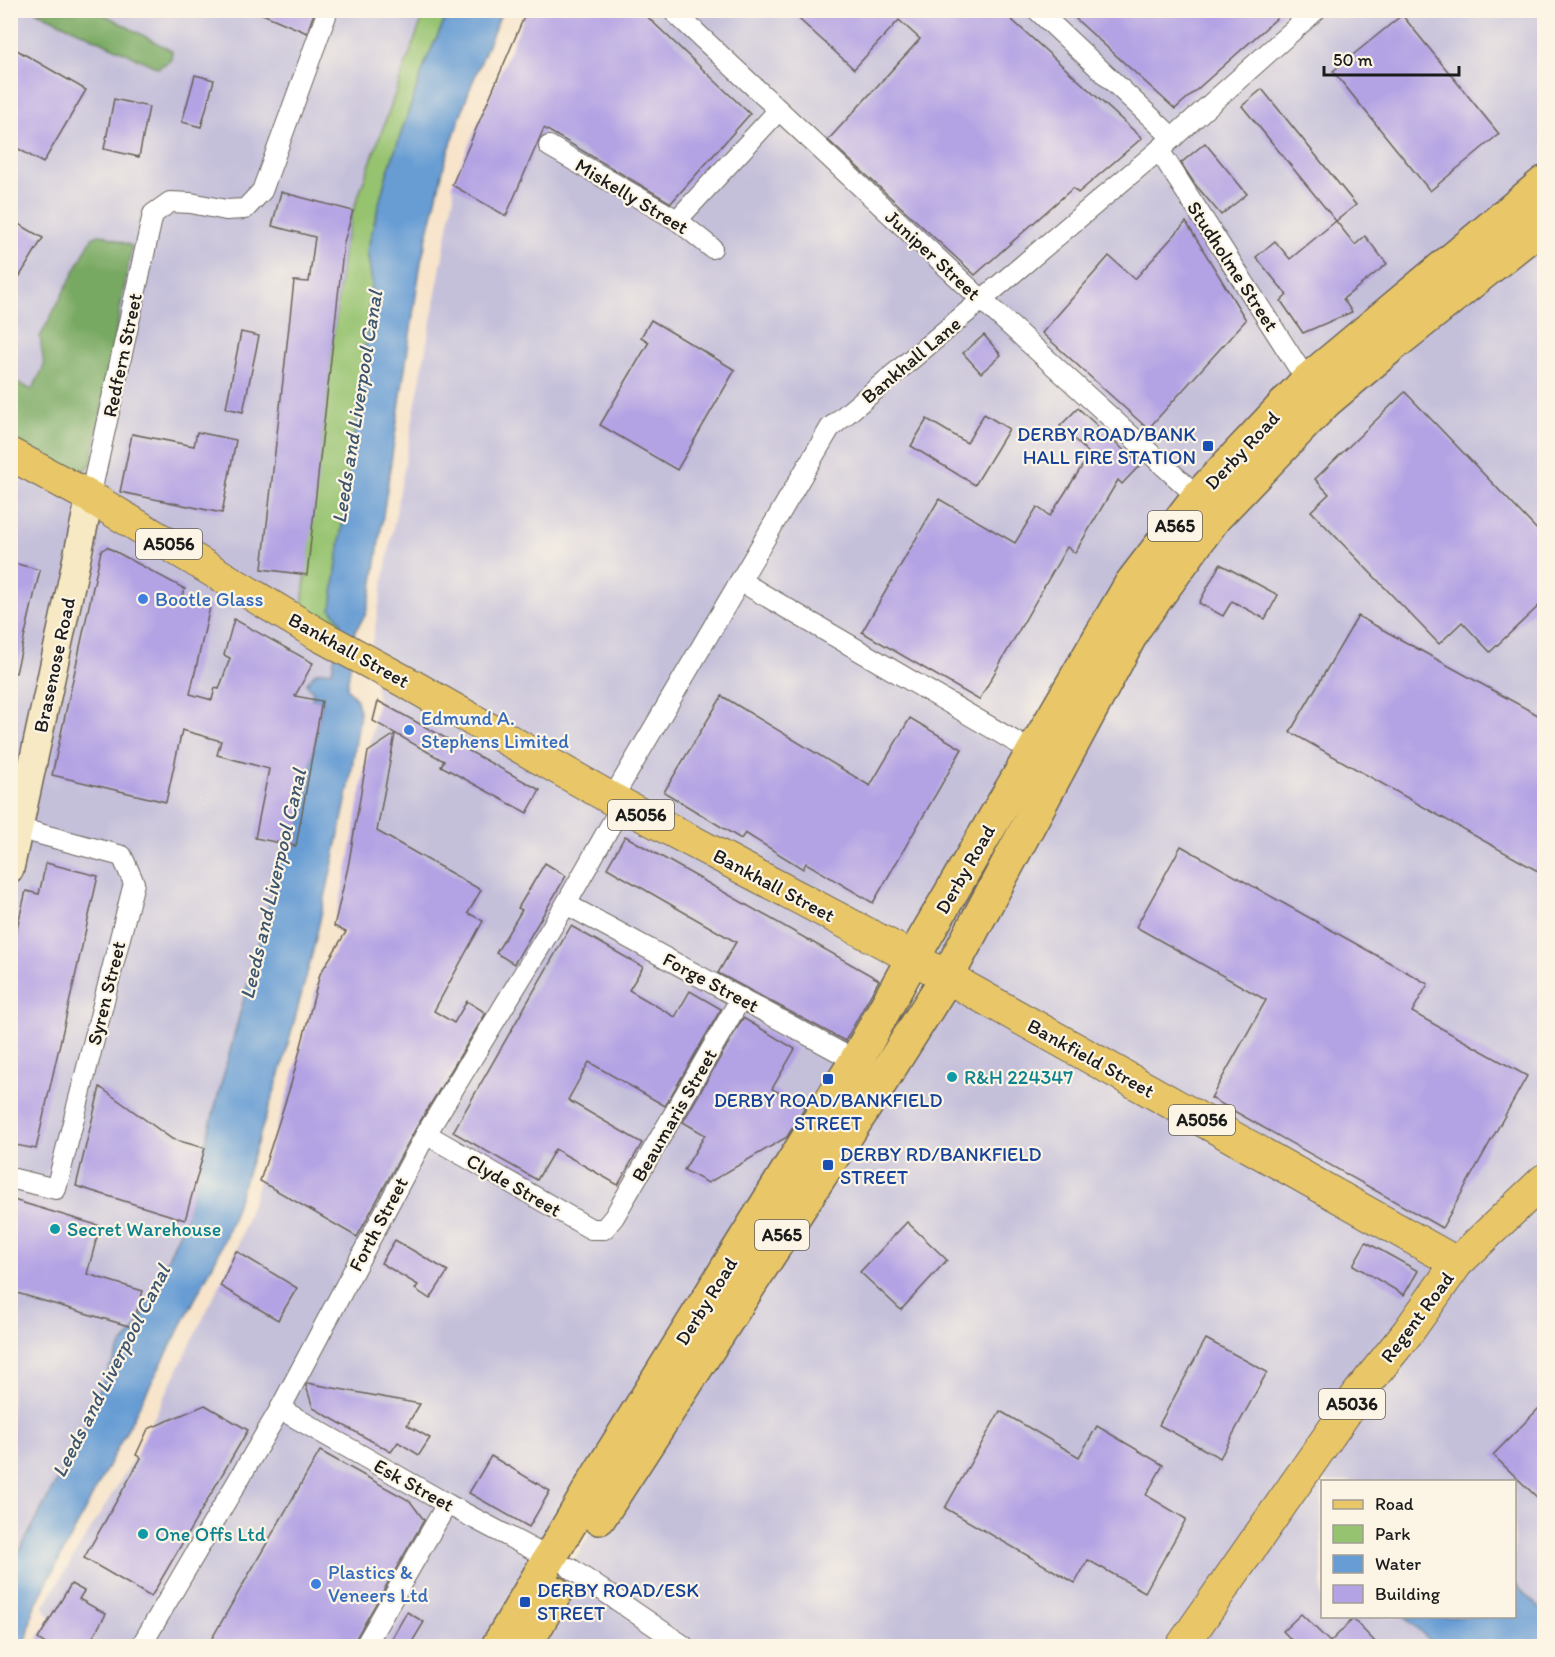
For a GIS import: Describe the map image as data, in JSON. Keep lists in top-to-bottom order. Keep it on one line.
{"streets":{"highway":["Derby Road","A565"],"main road":["A5056","Bankhall Street","Brasenose Road","Bankfield Street","Regent Road","A5036"],"street":["Miskelly Street","Juniper Street","Studholme Street","Redfern Street","Bankhall Lane","Forge Street","Syren Street","Beaumaris Street","Clyde Street","Forth Street","Esk Street"]},"crossings":[["Juniper Street","Bankhall Lane"],["Juniper Street","Derby Road"],["Studholme Street","Bankhall Lane"],["Studholme Street","Derby Road"],["Redfern Street","Bankhall Street"],["Redfern Street","Brasenose Road"],["Bankhall Lane","Bankhall Street"],["Bankhall Lane","Forth Street"],["Derby Road","Bankhall Street"],["Derby Road","Forge Street"],["Derby Road","Bankfield Street"],["Derby Road","Esk Street"],["Bankhall Street","Brasenose Road"],["Bankhall Street","Bankfield Street"],["Bankhall Street","Forth Street"],["Brasenose Road","Syren Street"],["Forge Street","Beaumaris Street"],["Forge Street","Forth Street"],["Bankfield Street","Regent Road"],["Beaumaris Street","Clyde Street"],["Clyde Street","Forth Street"],["Forth Street","Esk Street"]],"water":["Leeds and Liverpool Canal"],"places":{"transit":["DERBY ROAD/BANK HALL FIRE STATION","DERBY ROAD/BANKFIELD STREET","DERBY RD/BANKFIELD STREET","DERBY ROAD/ESK STREET"],"other":["Bootle Glass","Edmund A. Stephens Limited","R&H 224347","Secret Warehouse","One Offs Ltd","Plastics & Veneers Ltd"]},"legend":["Road","Park","Water","Building"],"scale_bar":"50 m"}
